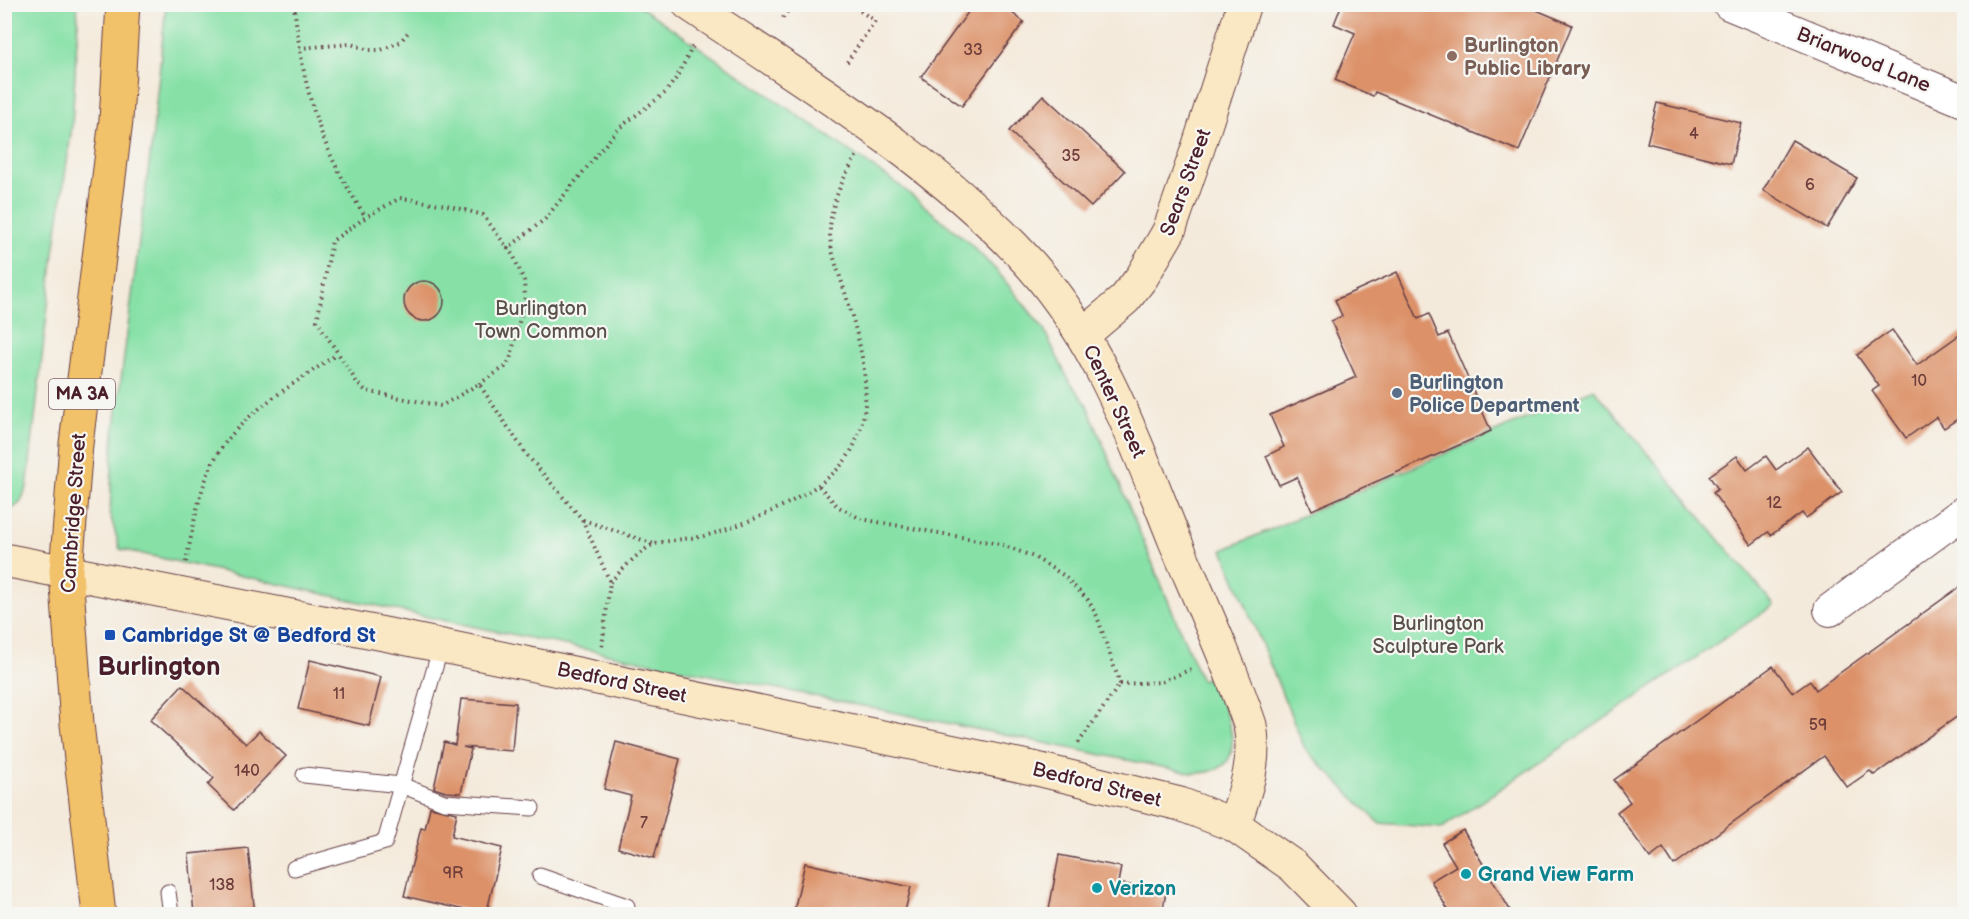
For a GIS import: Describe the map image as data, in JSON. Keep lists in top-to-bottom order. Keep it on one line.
{"streets":{"main road":["Sears Street","MA 3A","Center Street","Cambridge Street","Bedford Street"],"street":["Briarwood Lane"]},"crossings":[["Sears Street","Center Street"],["Center Street","Bedford Street"],["Cambridge Street","Bedford Street"]],"districts":["Burlington"],"parks":["Burlington Town Common","Burlington Sculpture Park"],"places":{"other":["Burlington Public Library","Burlington Police Department","Grand View Farm","Verizon"],"transit":["Cambridge St @ Bedford St"]},"house_numbers":["33","4","35","6","10","12","11","59","140","7","9R","138"]}
